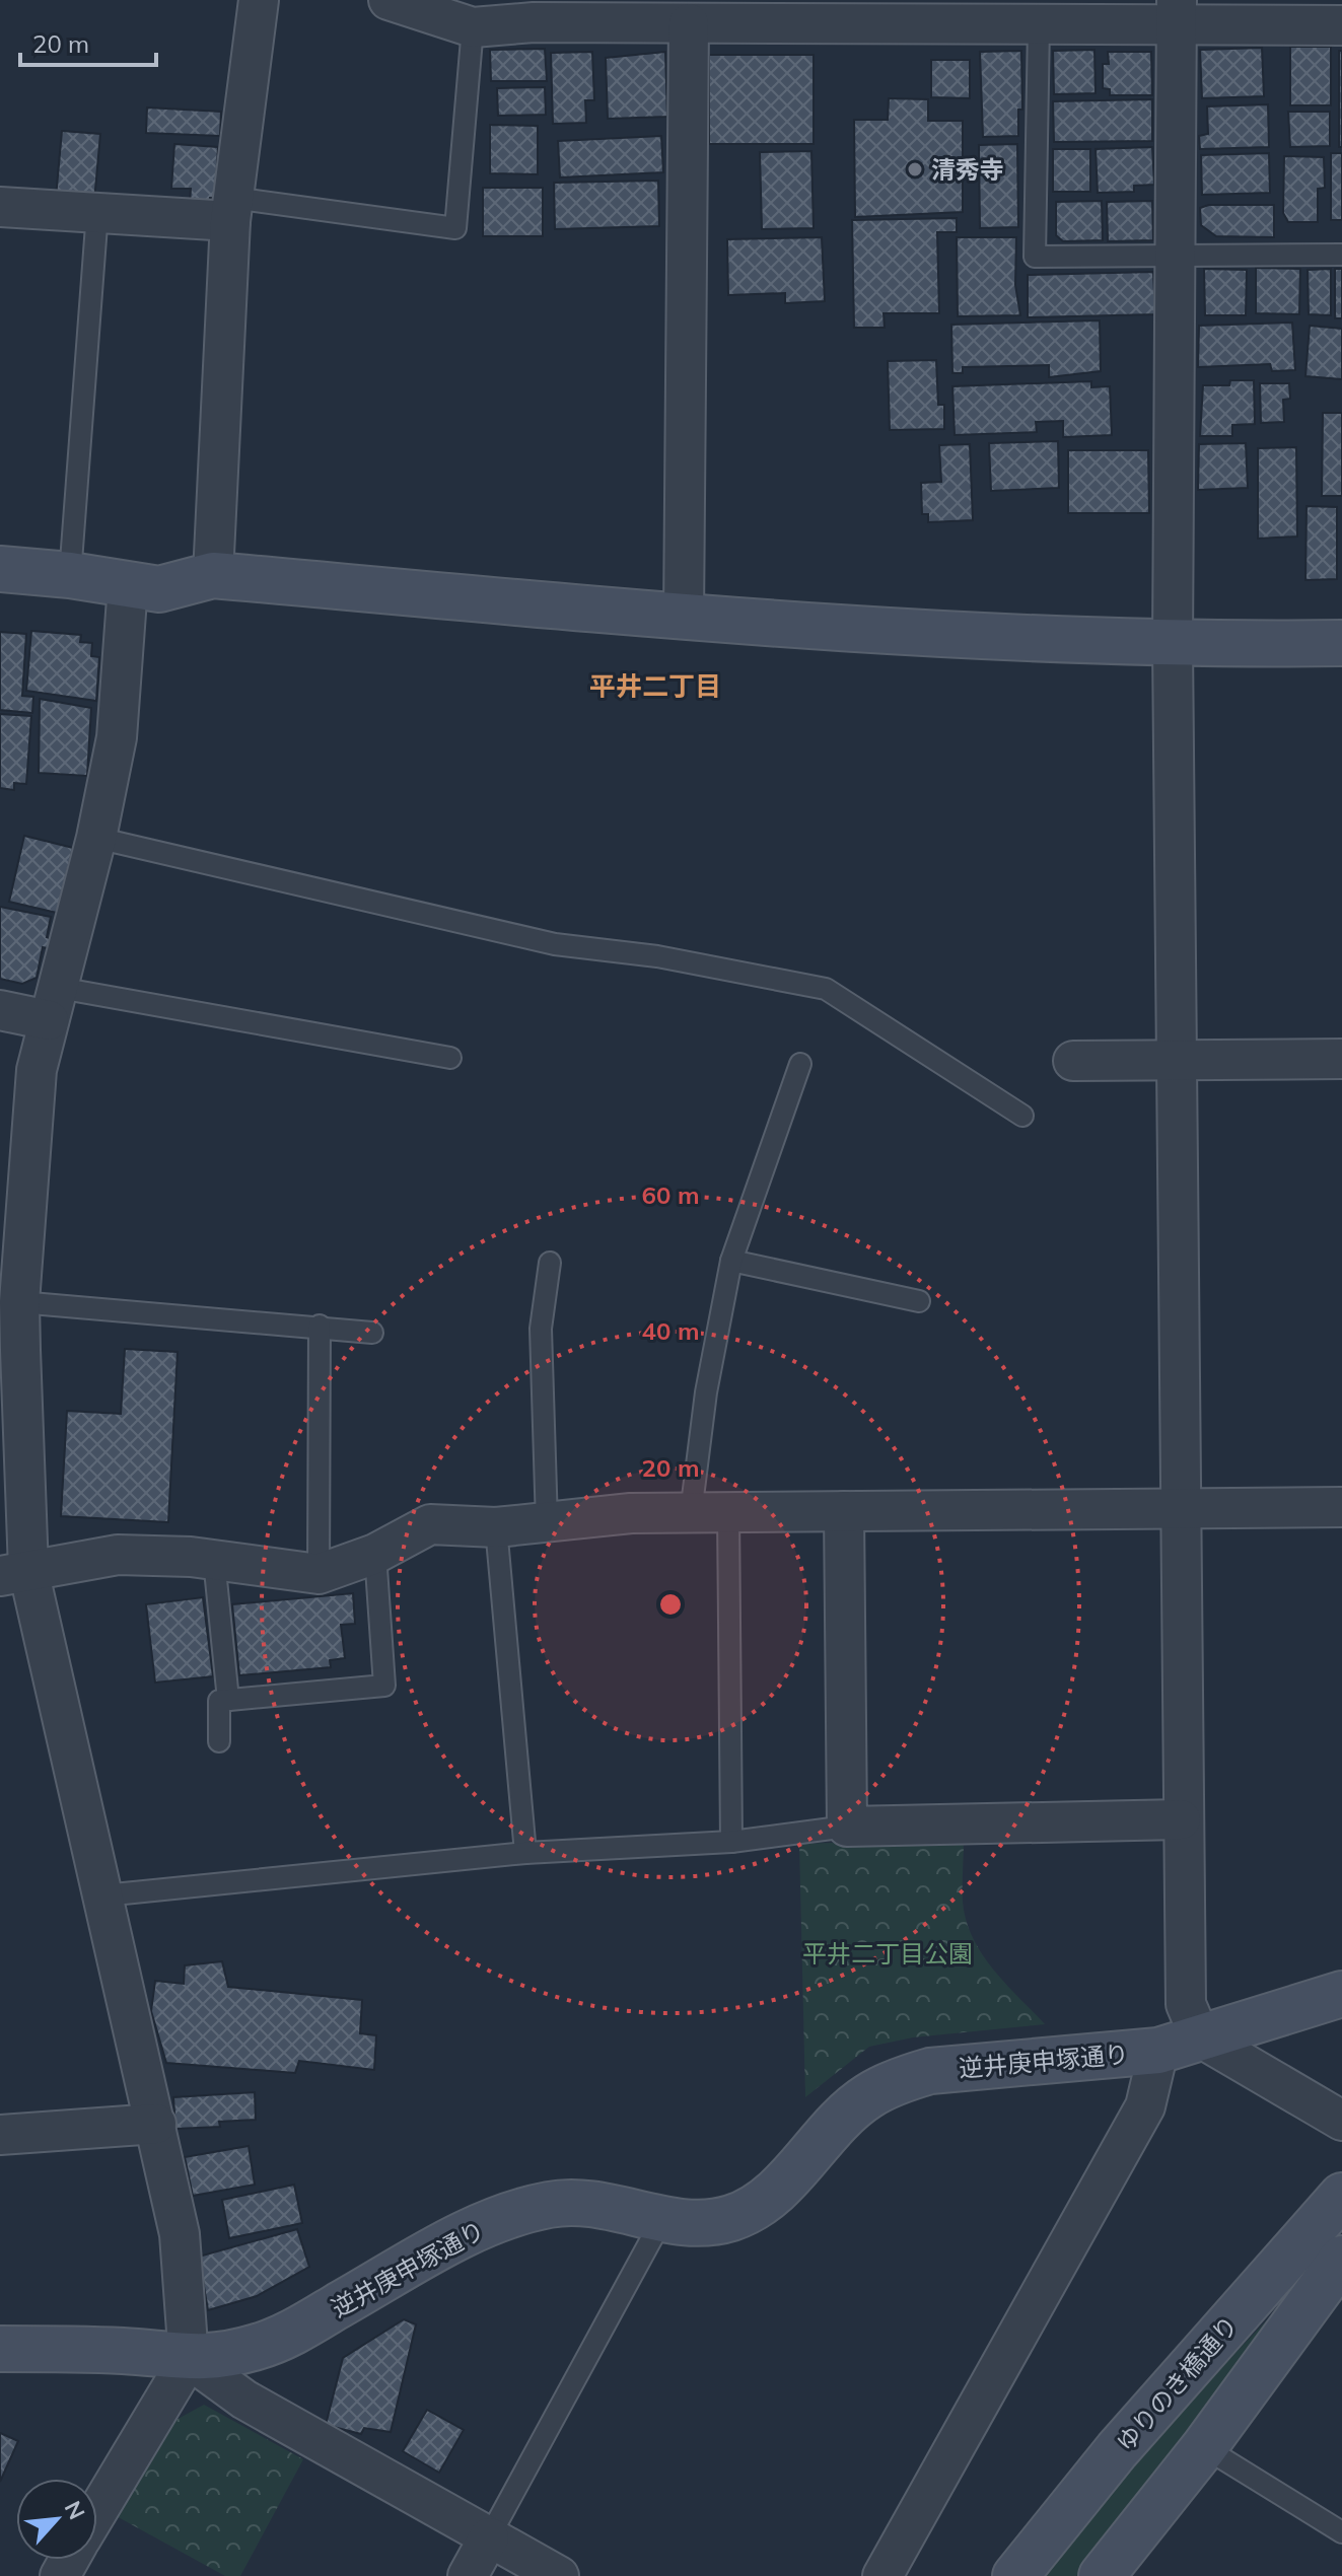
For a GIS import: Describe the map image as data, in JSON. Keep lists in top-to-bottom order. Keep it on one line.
{"streets":{"main road":["逆井庚申塚通り","ゆりのき橋通り"]},"districts":["平井二丁目"],"parks":["平井二丁目公園"],"places":["清秀寺"],"scale_bar":"20 m","north":"top right","rings":["60 m","40 m","20 m"]}
